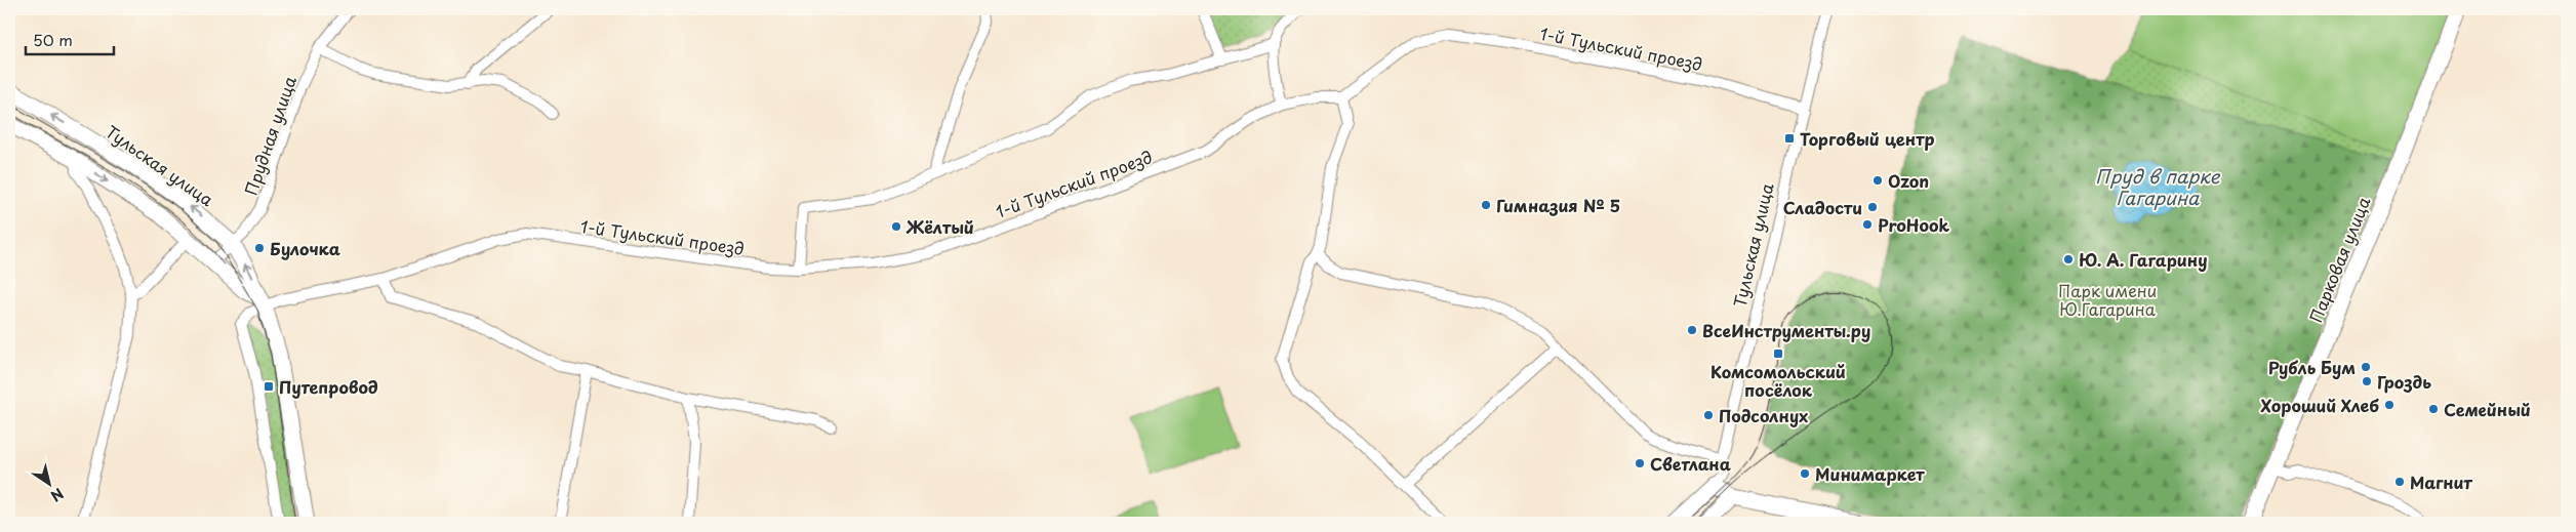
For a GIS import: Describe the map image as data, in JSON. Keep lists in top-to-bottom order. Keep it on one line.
{"streets":{"street":["1-й Тульский проезд","Прудная улица","Тульская улица","Парковая улица"]},"crossings":[["1-й Тульский проезд","Тульская улица"],["Прудная улица","Тульская улица"]],"water":["Пруд в парке Гагарина"],"parks":["Парк имени Ю.Гагарина"],"places":{"transit":["Торговый центр","Комсомольский посёлок","Путепровод"],"other":["Ozon","Гимназия № 5","Сладости","ProHook","Жёлтый","Булочка","Ю. А. Гагарину","ВсеИнструменты.ру","Рубль Бум","Гроздь","Хороший Хлеб","Семейный","Подсолнух","Светлана","Минимаркет","Магнит"]},"scale_bar":"50 m","north":"bottom right"}
